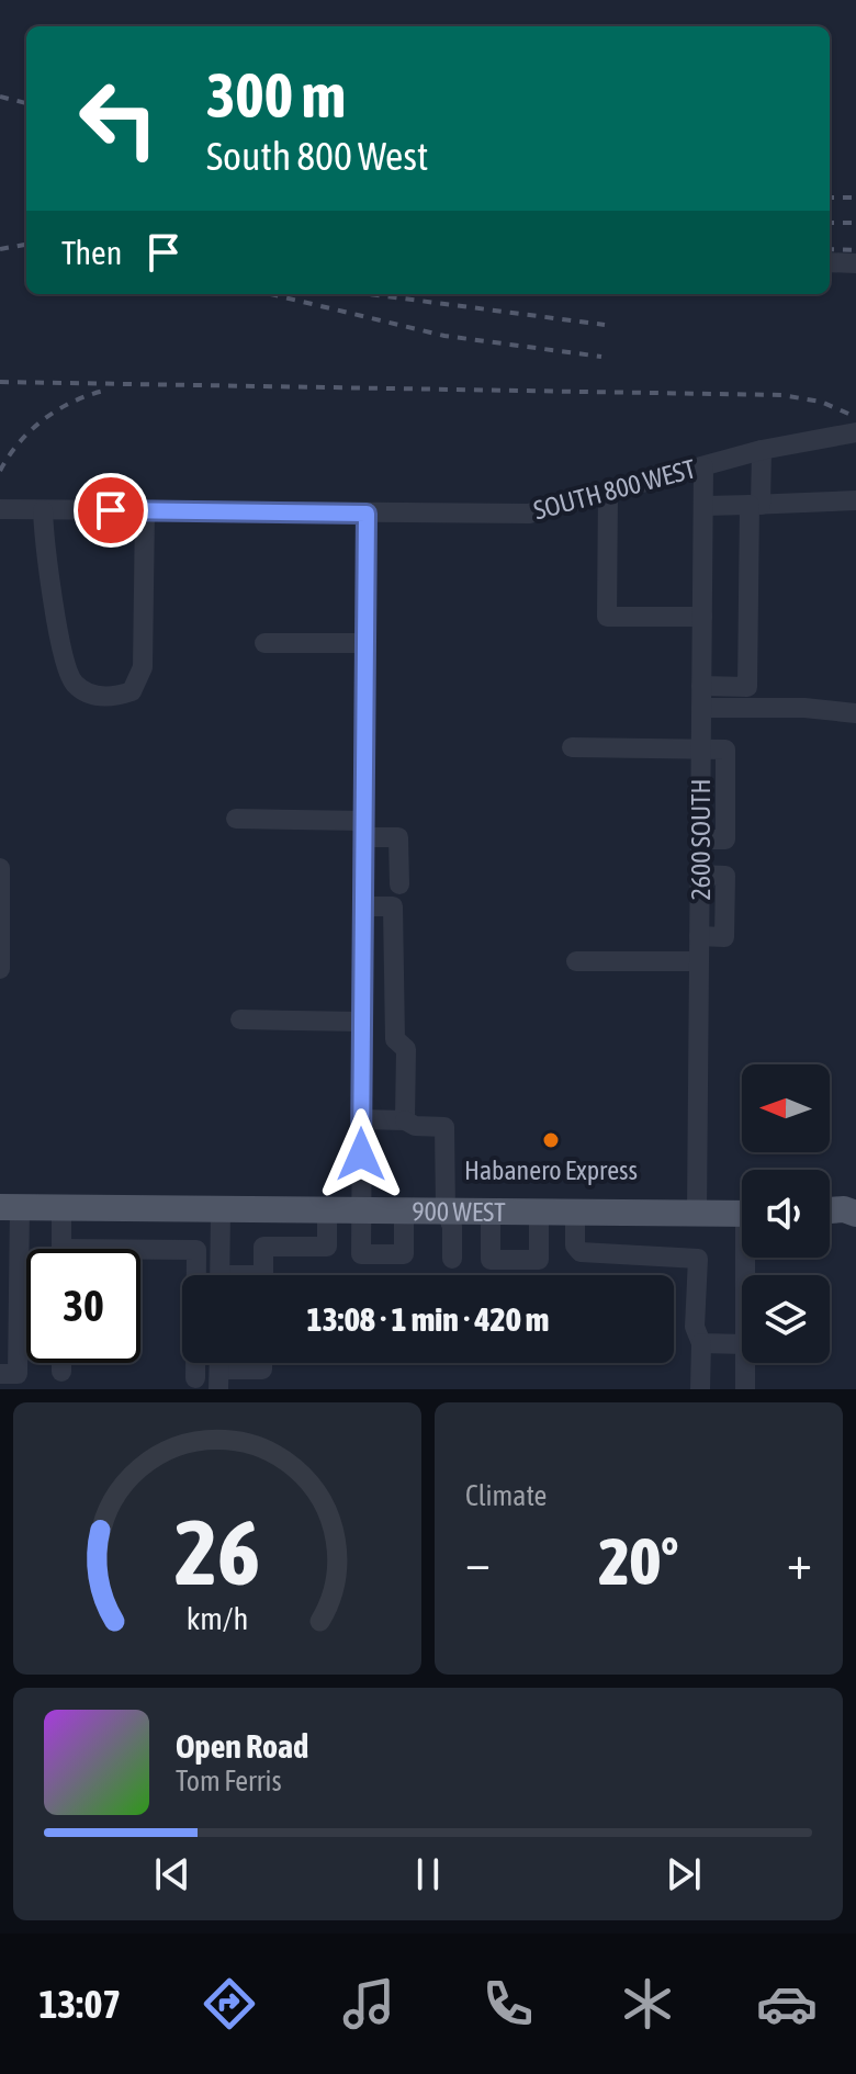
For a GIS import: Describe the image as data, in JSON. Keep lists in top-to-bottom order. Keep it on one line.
{"streets":{"main road":["900 WEST"],"street":["SOUTH 800 WEST","2600 SOUTH"]},"crossings":[["SOUTH 800 WEST","2600 SOUTH"],["2600 SOUTH","900 WEST"]],"places":["Habanero Express"],"north":"left","page":{"turn":["300 m","South 800 West"],"then":"Then","limit":"30","trip":"13:08 · 1 min · 420 m","tile":"Climate","heat":["−","20°","+"],"song":["Open Road","Tom Ferris"],"tabs":"13:07","gauge":["26","km/h"]}}
